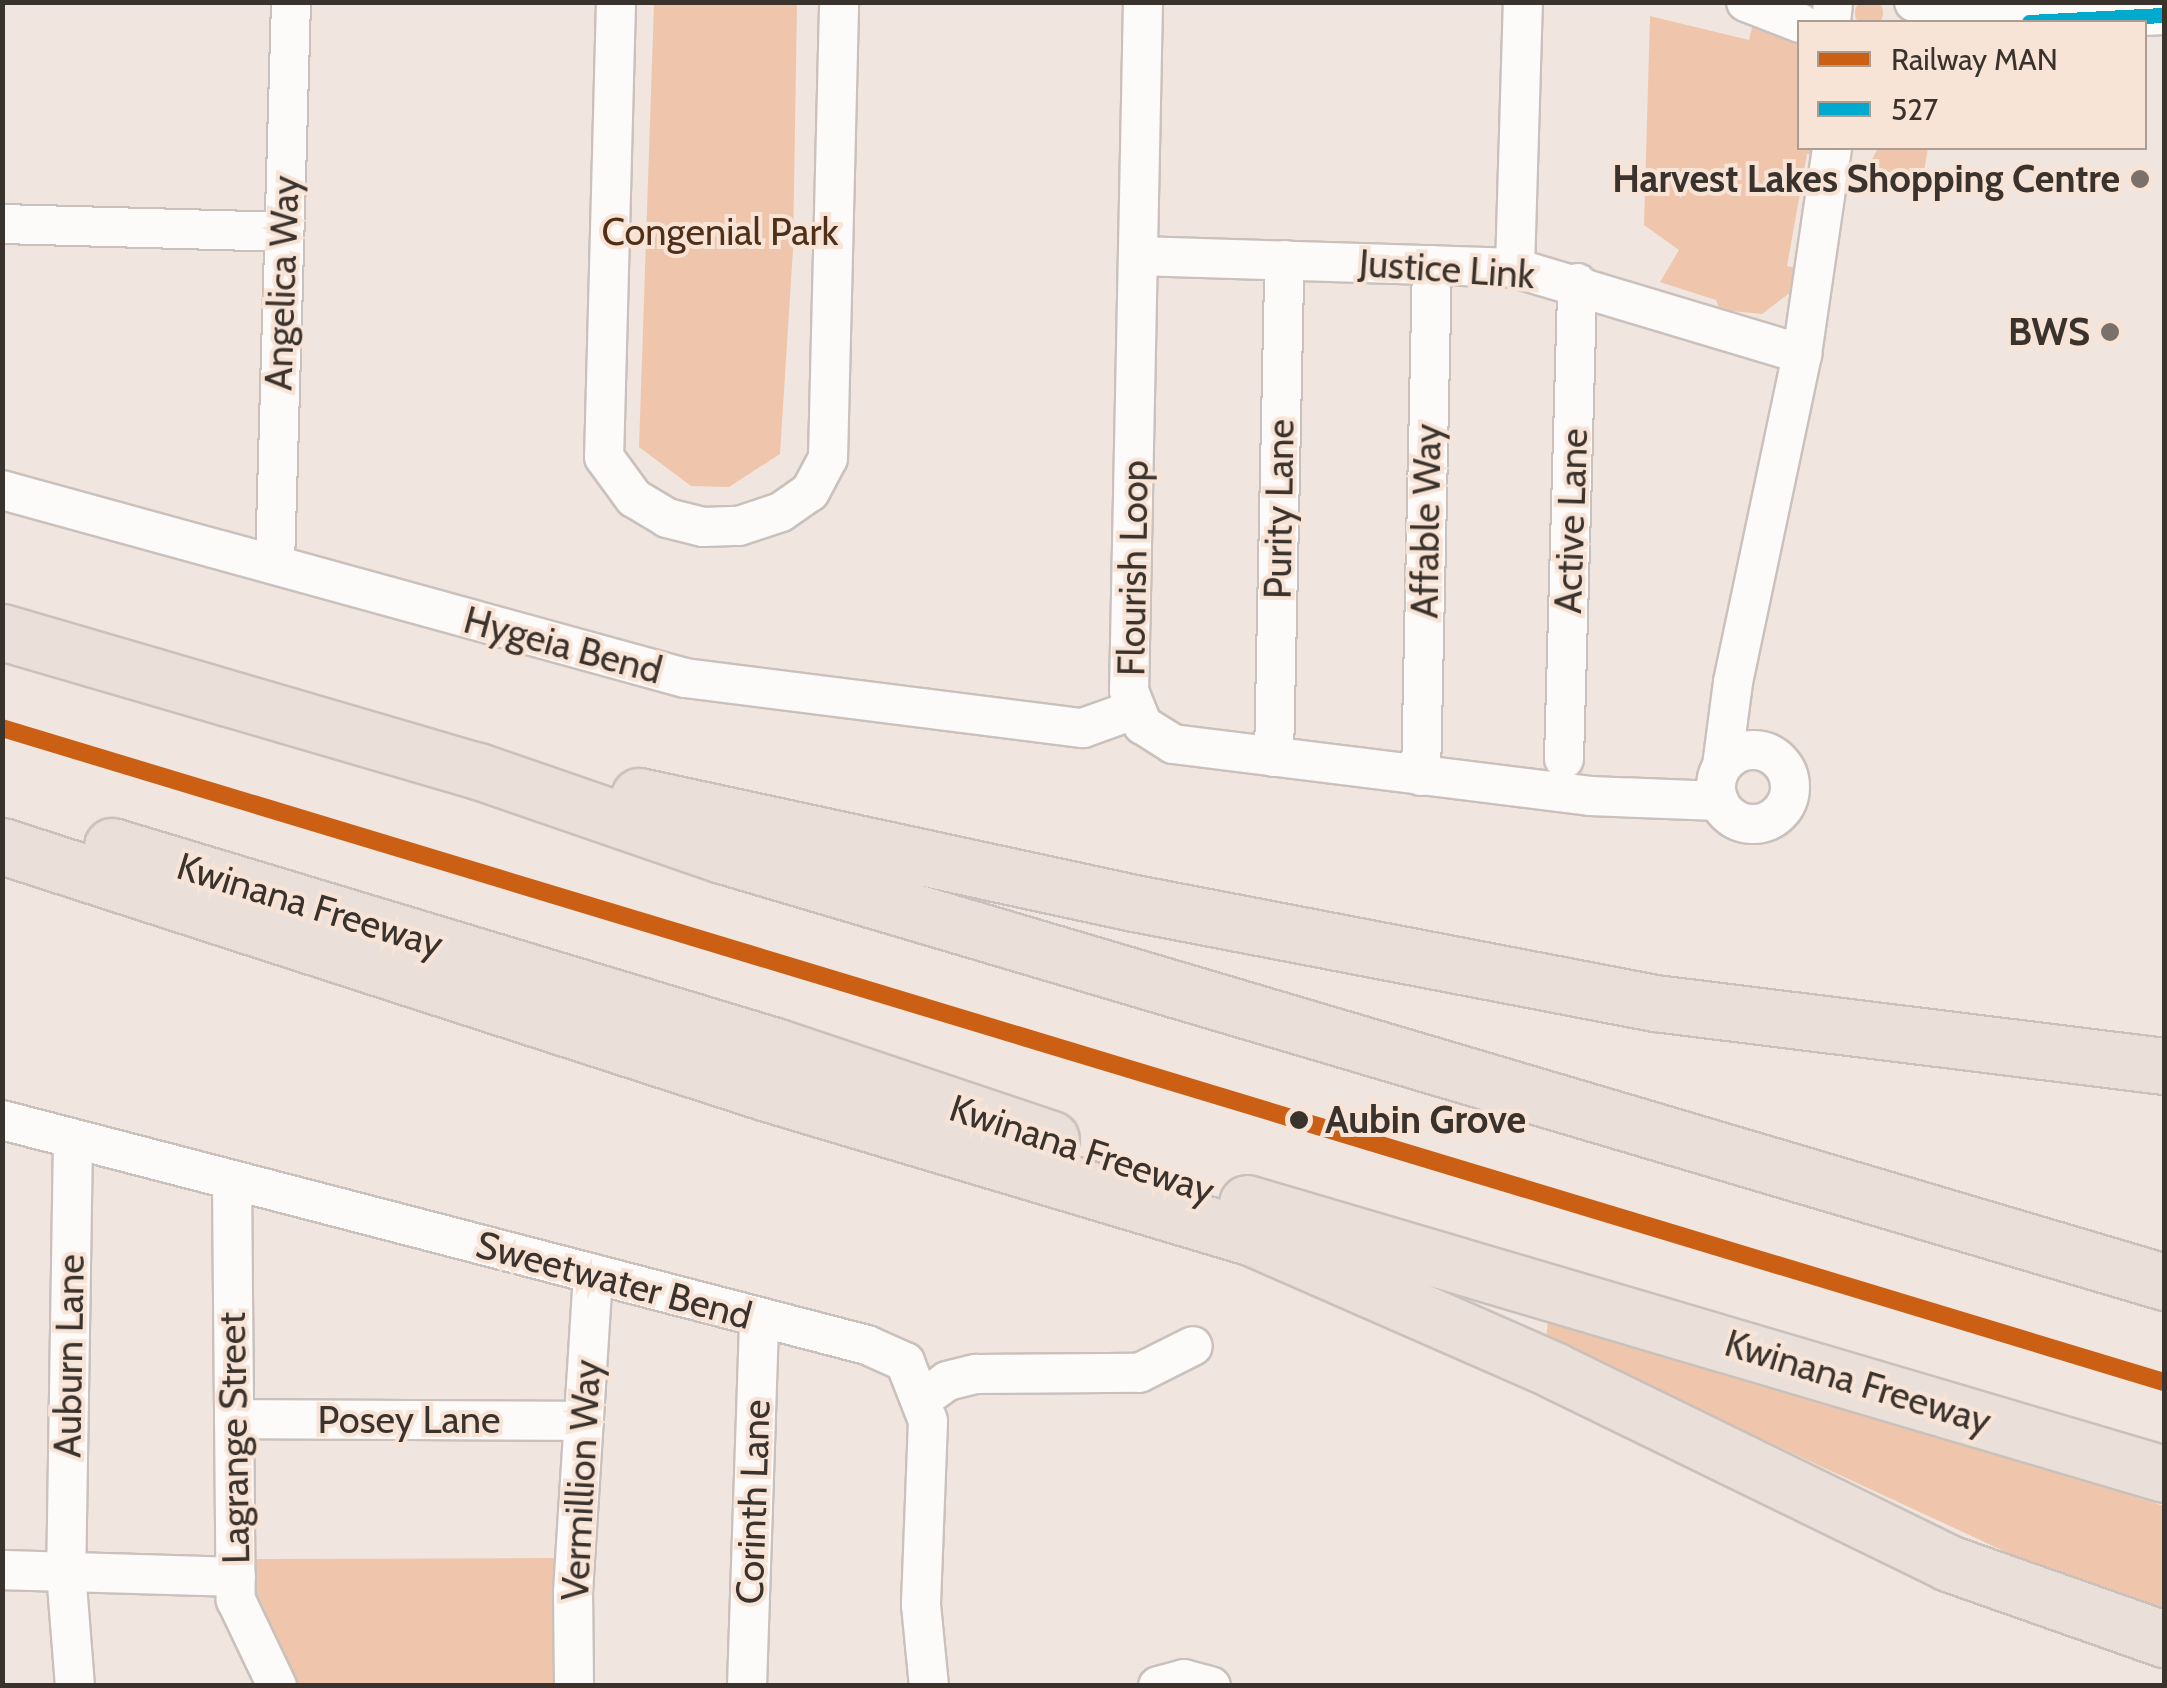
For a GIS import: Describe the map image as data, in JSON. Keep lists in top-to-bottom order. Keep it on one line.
{"streets":{"highway":["Kwinana Freeway"],"street":["Justice Link","Angelica Way","Purity Lane","Affable Way","Active Lane","Flourish Loop","Hygeia Bend","Sweetwater Bend","Auburn Lane","Posey Lane","Lagrange Street","Vermillion Way","Corinth Lane"]},"crossings":[["Justice Link","Purity Lane"],["Justice Link","Affable Way"],["Justice Link","Active Lane"],["Justice Link","Flourish Loop"],["Angelica Way","Hygeia Bend"],["Purity Lane","Flourish Loop"],["Affable Way","Flourish Loop"],["Flourish Loop","Hygeia Bend"],["Sweetwater Bend","Auburn Lane"],["Sweetwater Bend","Lagrange Street"],["Sweetwater Bend","Vermillion Way"],["Sweetwater Bend","Corinth Lane"],["Posey Lane","Lagrange Street"],["Posey Lane","Vermillion Way"]],"parks":["Congenial Park"],"places":["Harvest Lakes Shopping Centre","BWS","Aubin Grove"],"lines":["transit line 527","rail line MAN"],"legend":["Railway MAN","527"]}
